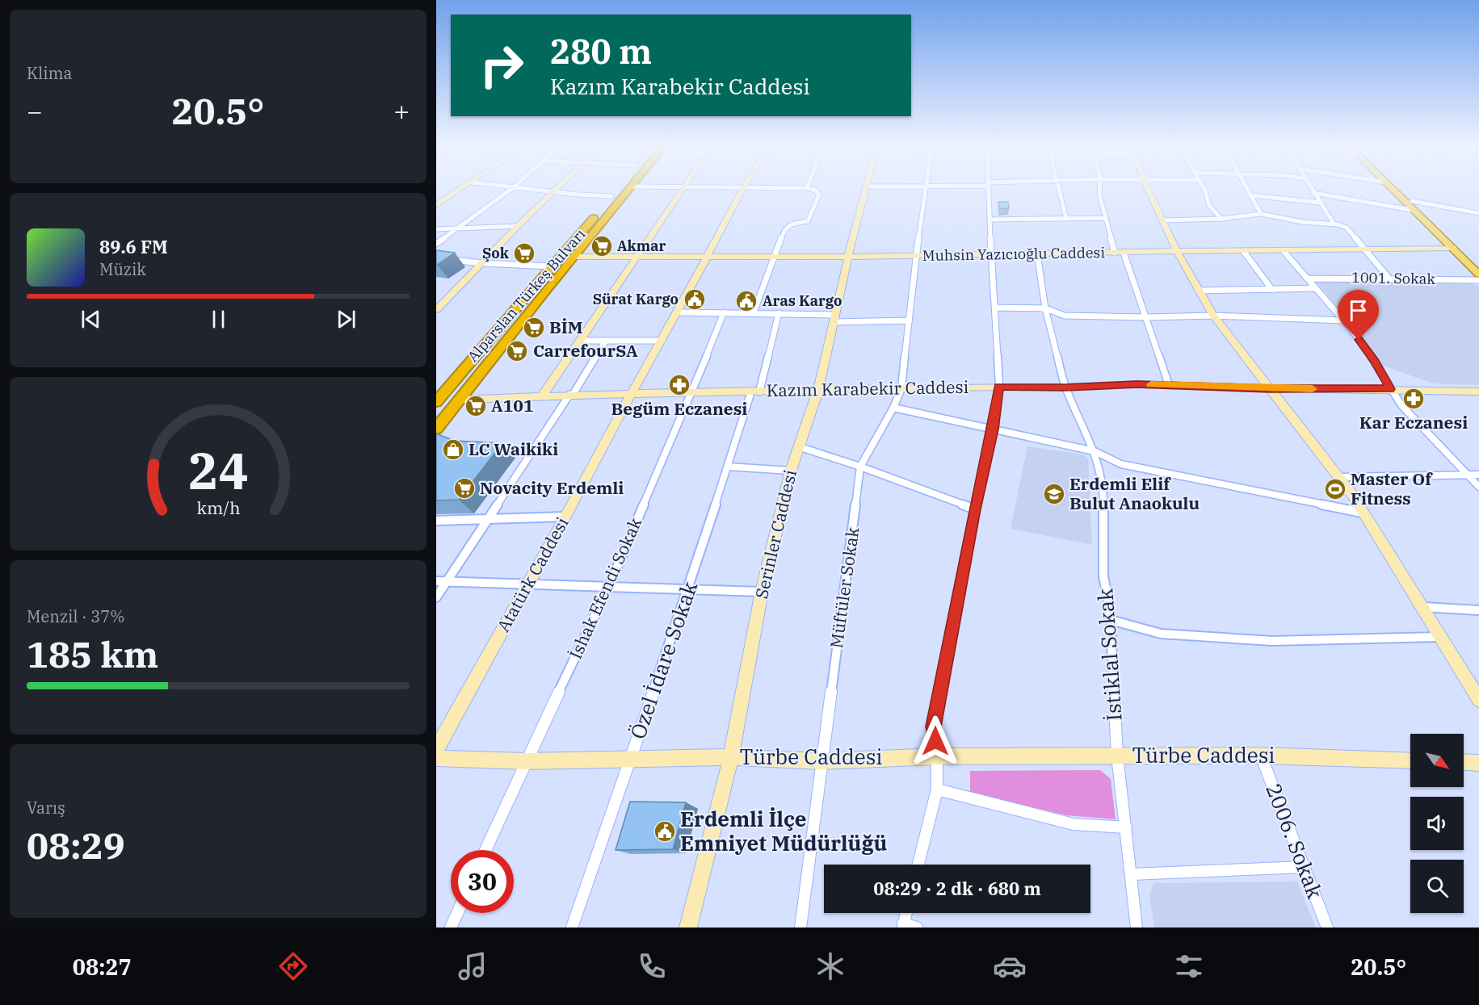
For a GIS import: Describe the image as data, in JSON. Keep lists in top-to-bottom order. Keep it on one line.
{"streets":{"highway":["Alparslan Türkeş Bulvarı"],"street":["Muhsin Yazıcıoğlu Caddesi","1001. Sokak","Kazım Karabekir Caddesi","Serinler Caddesi","Atatürk Caddesi","Müftüler Sokak","İshak Efendi Sokak","İstiklal Sokak","Özel İdare Sokak","Türbe Caddesi","2006. Sokak"]},"crossings":[["Muhsin Yazıcıoğlu Caddesi","Alparslan Türkeş Bulvarı"],["Muhsin Yazıcıoğlu Caddesi","Serinler Caddesi"],["Muhsin Yazıcıoğlu Caddesi","Atatürk Caddesi"],["Muhsin Yazıcıoğlu Caddesi","Müftüler Sokak"],["Muhsin Yazıcıoğlu Caddesi","İstiklal Sokak"],["Alparslan Türkeş Bulvarı","Kazım Karabekir Caddesi"],["Kazım Karabekir Caddesi","Serinler Caddesi"],["Kazım Karabekir Caddesi","Atatürk Caddesi"],["Kazım Karabekir Caddesi","Müftüler Sokak"],["Kazım Karabekir Caddesi","İshak Efendi Sokak"],["Kazım Karabekir Caddesi","İstiklal Sokak"],["Kazım Karabekir Caddesi","Özel İdare Sokak"],["Serinler Caddesi","Türbe Caddesi"],["Müftüler Sokak","Türbe Caddesi"],["İshak Efendi Sokak","Türbe Caddesi"],["İstiklal Sokak","Türbe Caddesi"],["Özel İdare Sokak","Türbe Caddesi"],["Türbe Caddesi","2006. Sokak"]],"places":{"supermarket":["Akmar","Şok","BİM","CarrefourSA","A101","Novacity Erdemli"],"public building":["Sürat Kargo","Aras Kargo","Erdemli İlçe Emniyet Müdürlüğü"],"pharmacy":["Begüm Eczanesi","Kar Eczanesi"],"shop":["LC Waikiki"],"sports":["Master Of Fitness"],"school or university":["Erdemli Elif Bulut Anaokulu"]},"north":"bottom right","page":{"tile":["Klima",["Menzil · 37%","185 km"],["Varış","08:29"]],"turn":["280 m","Kazım Karabekir Caddesi"],"heat":["−","20.5°","+"],"song":["89.6 FM","Müzik"],"limit":"30","trip":"08:29 · 2 dk · 680 m","tabs":["08:27","20.5°"],"gauge":["24","km/h"]}}
